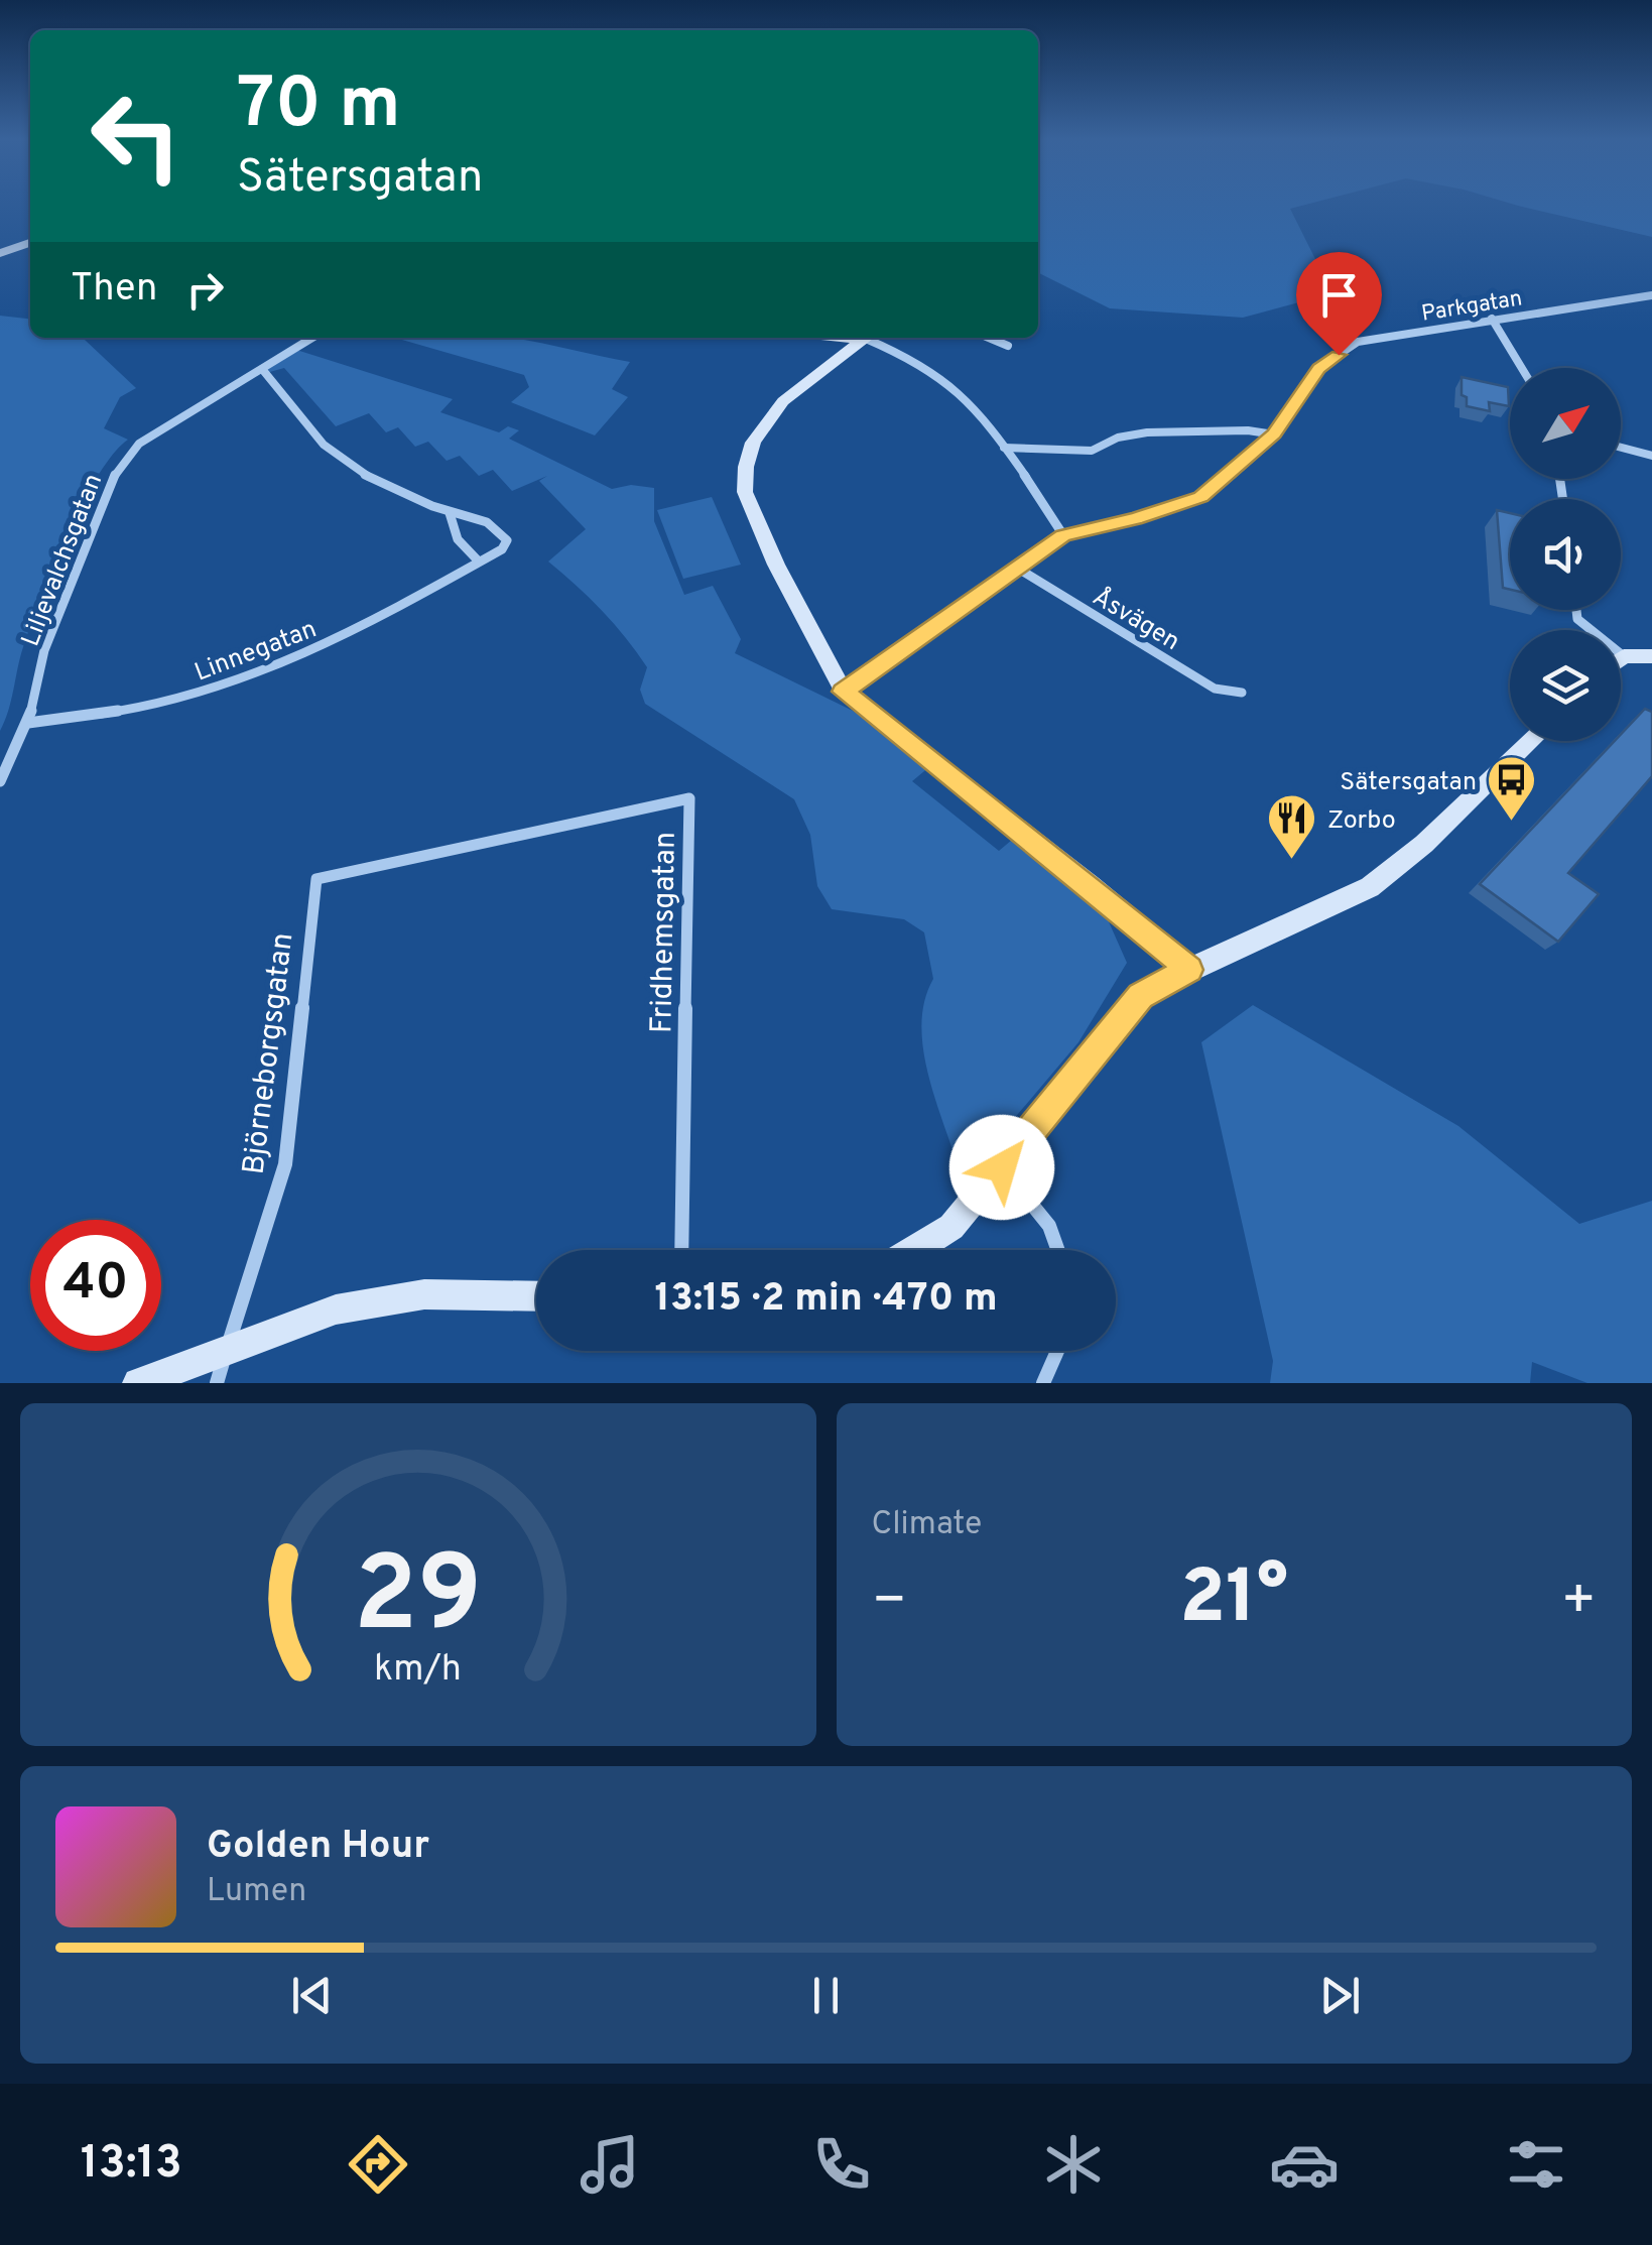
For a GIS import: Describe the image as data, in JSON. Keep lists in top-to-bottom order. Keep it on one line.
{"streets":{"street":["Parkgatan","Liljevalchsgatan","Åsvägen","Linnegatan","Fridhemsgatan","Björneborgsgatan"]},"crossings":[["Parkgatan","Åsvägen"],["Liljevalchsgatan","Linnegatan"],["Fridhemsgatan","Björneborgsgatan"]],"places":{"bus stop":["Sätersgatan"],"restaurant":["Zorbo"]},"north":"top right","page":{"turn":["70 m","Sätersgatan"],"then":"Then","limit":"40","trip":"13:15 · 2 min · 470 m","tile":"Climate","heat":["−","21°","+"],"song":["Golden Hour","Lumen"],"tabs":"13:13","gauge":["29","km/h"]}}
